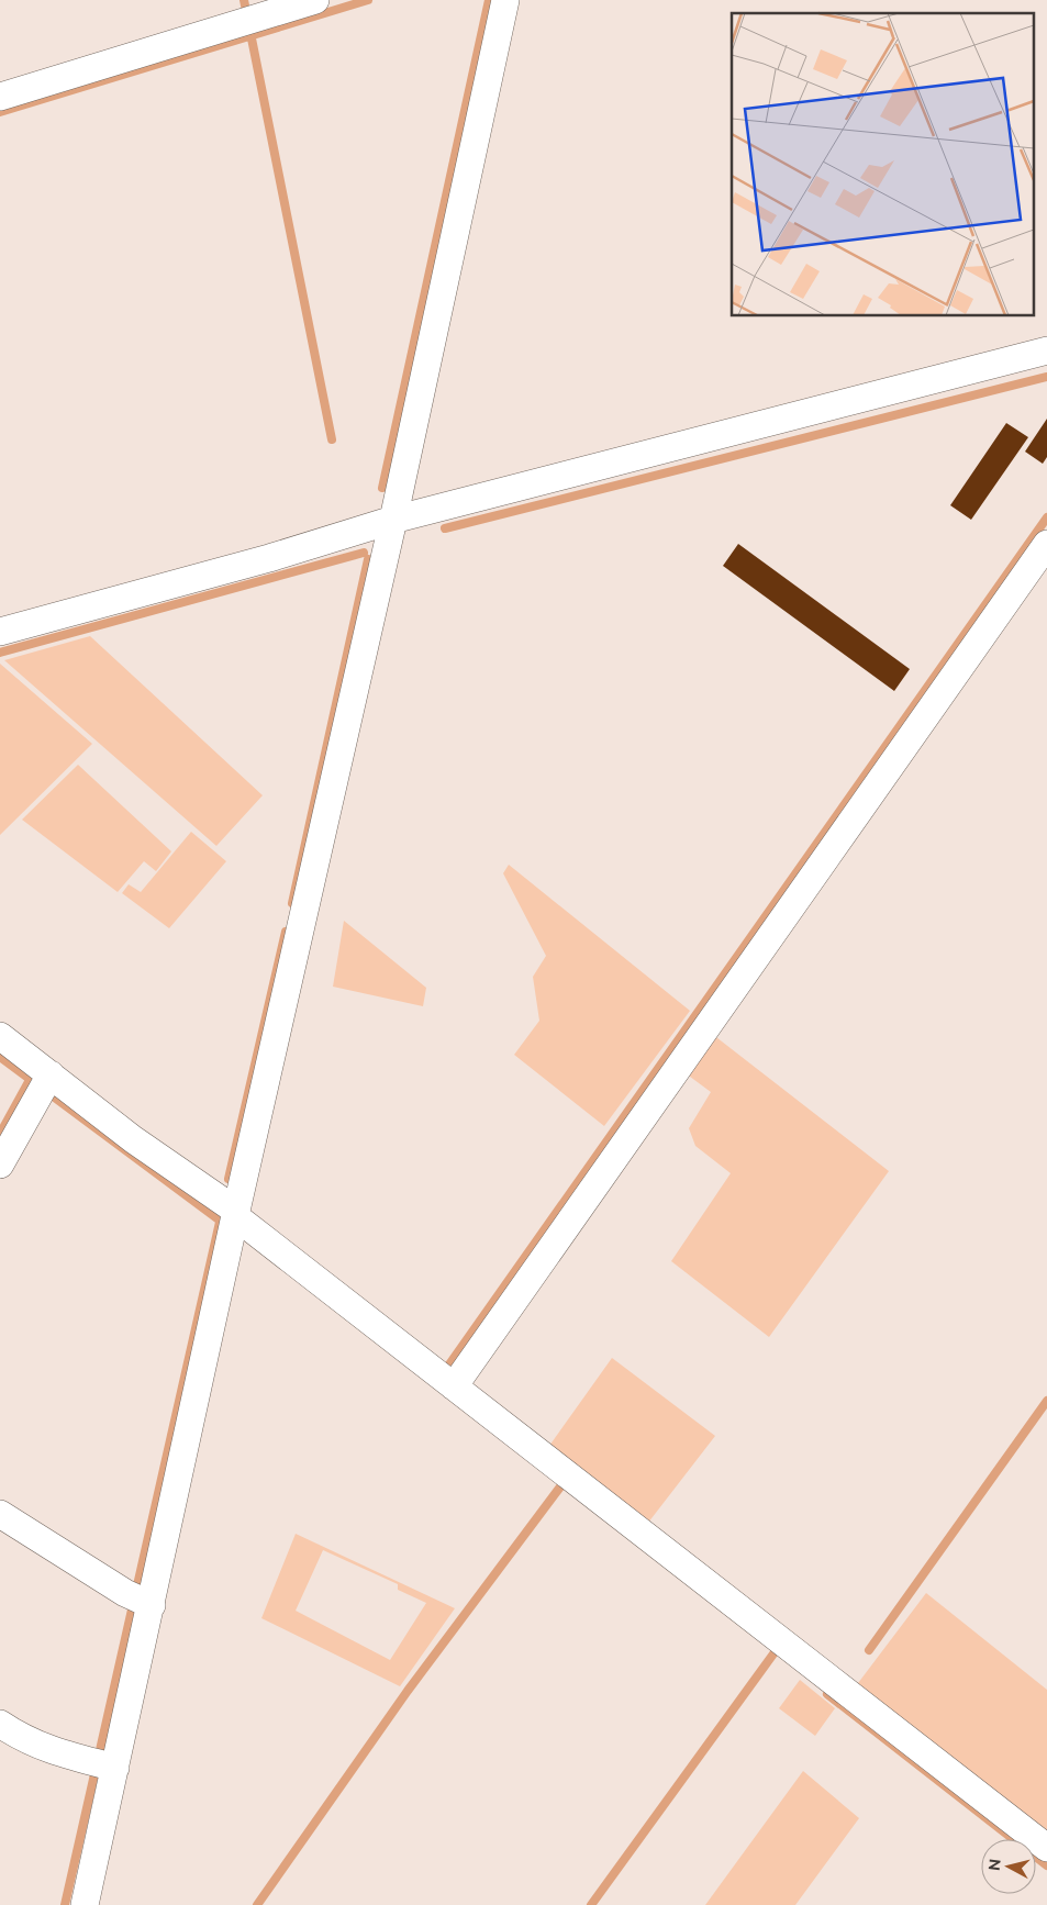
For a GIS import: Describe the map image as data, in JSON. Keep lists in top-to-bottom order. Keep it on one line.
{"north":"left"}
